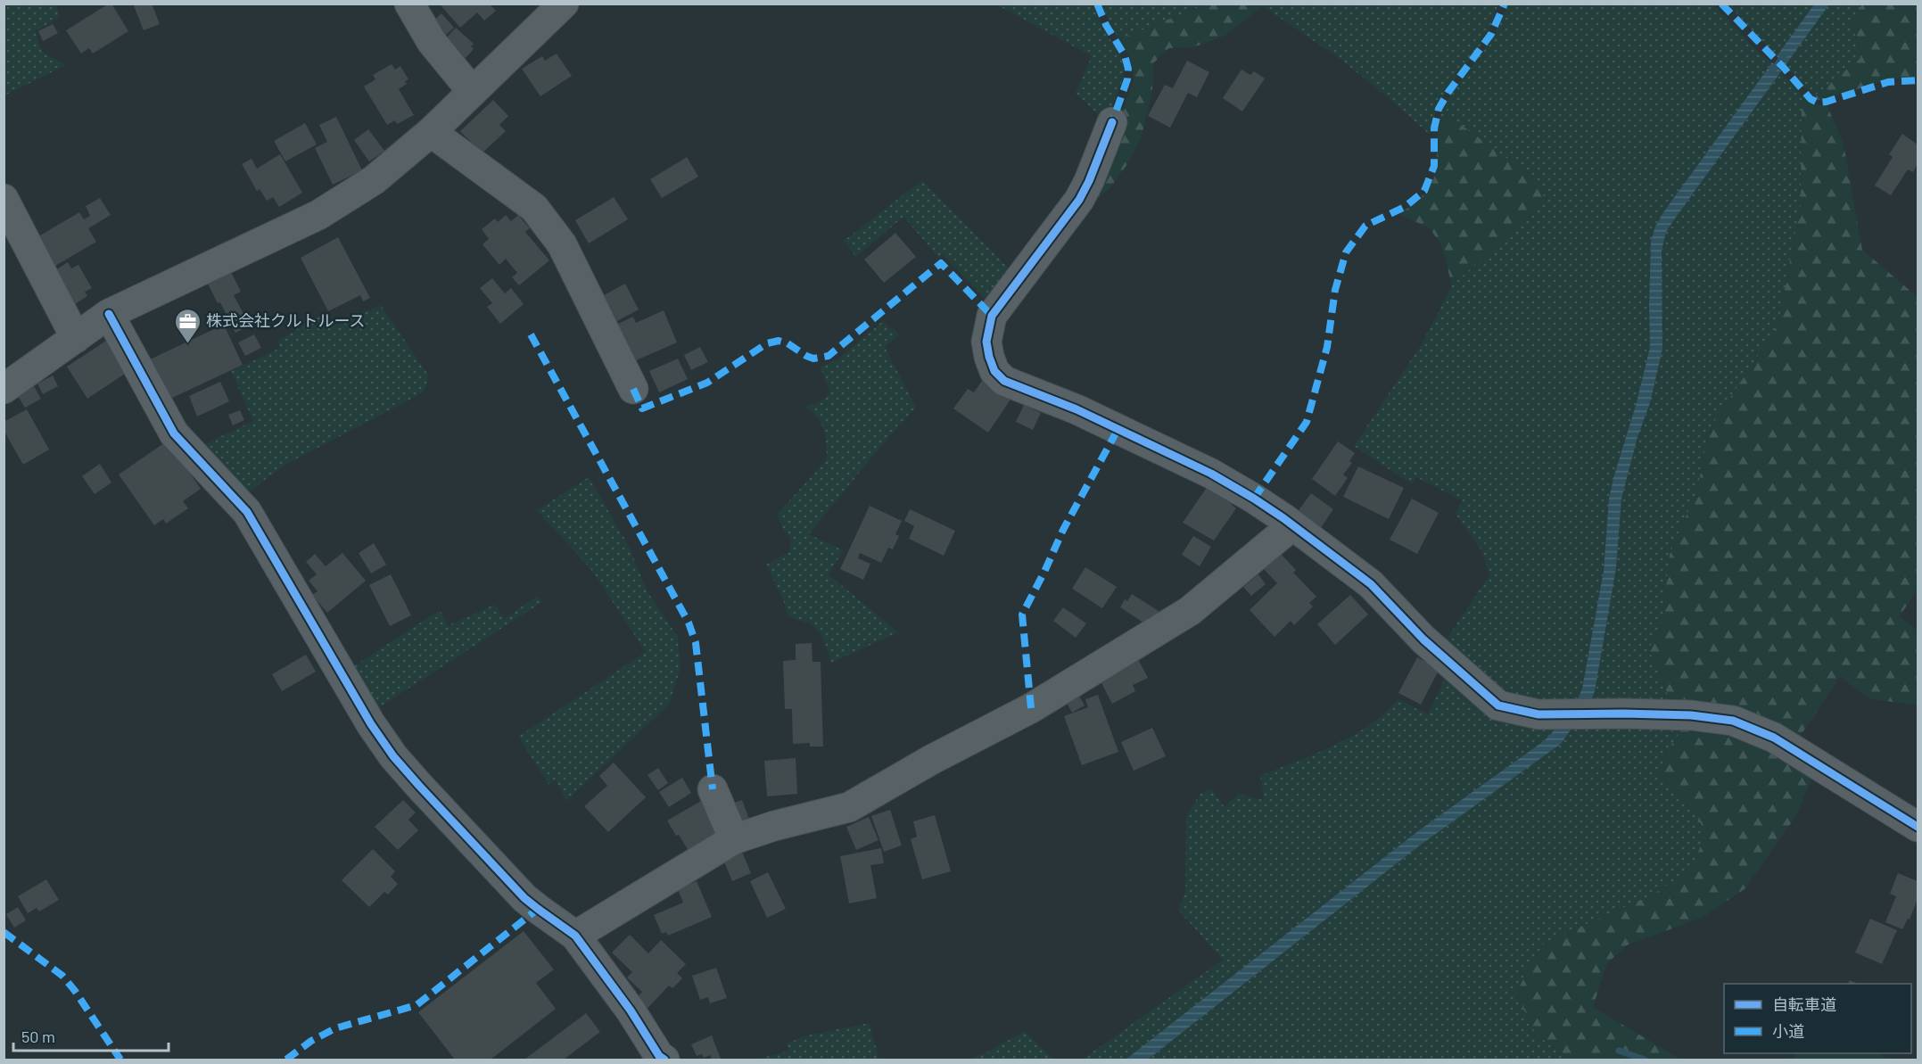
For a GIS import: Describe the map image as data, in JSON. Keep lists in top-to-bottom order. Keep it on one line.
{"places":{"office":["株式会社クルトルース"]},"legend":["自転車道","小道"],"scale_bar":"50 m"}
